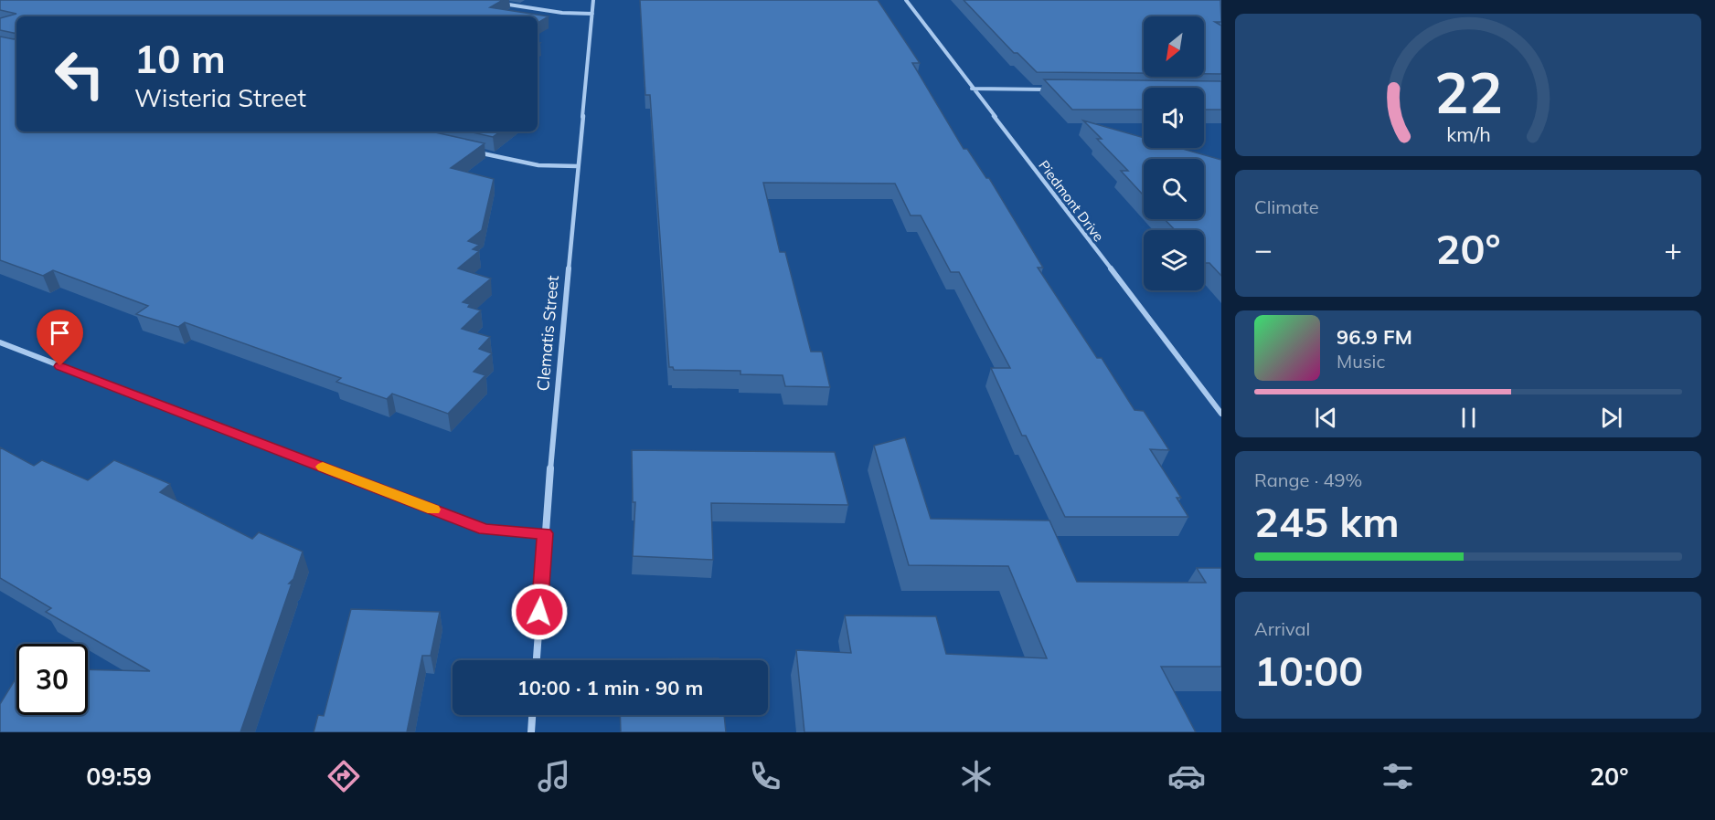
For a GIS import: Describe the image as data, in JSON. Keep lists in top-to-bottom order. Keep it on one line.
{"streets":{"street":["Piedmont Drive","Clematis Street"]},"north":"bottom left","page":{"turn":["10 m","Wisteria Street"],"tile":["Climate",["Range · 49%","245 km"],["Arrival","10:00"]],"heat":["−","20°","+"],"song":["96.9 FM","Music"],"limit":"30","trip":"10:00 · 1 min · 90 m","tabs":["09:59","20°"],"gauge":["22","km/h"]}}
